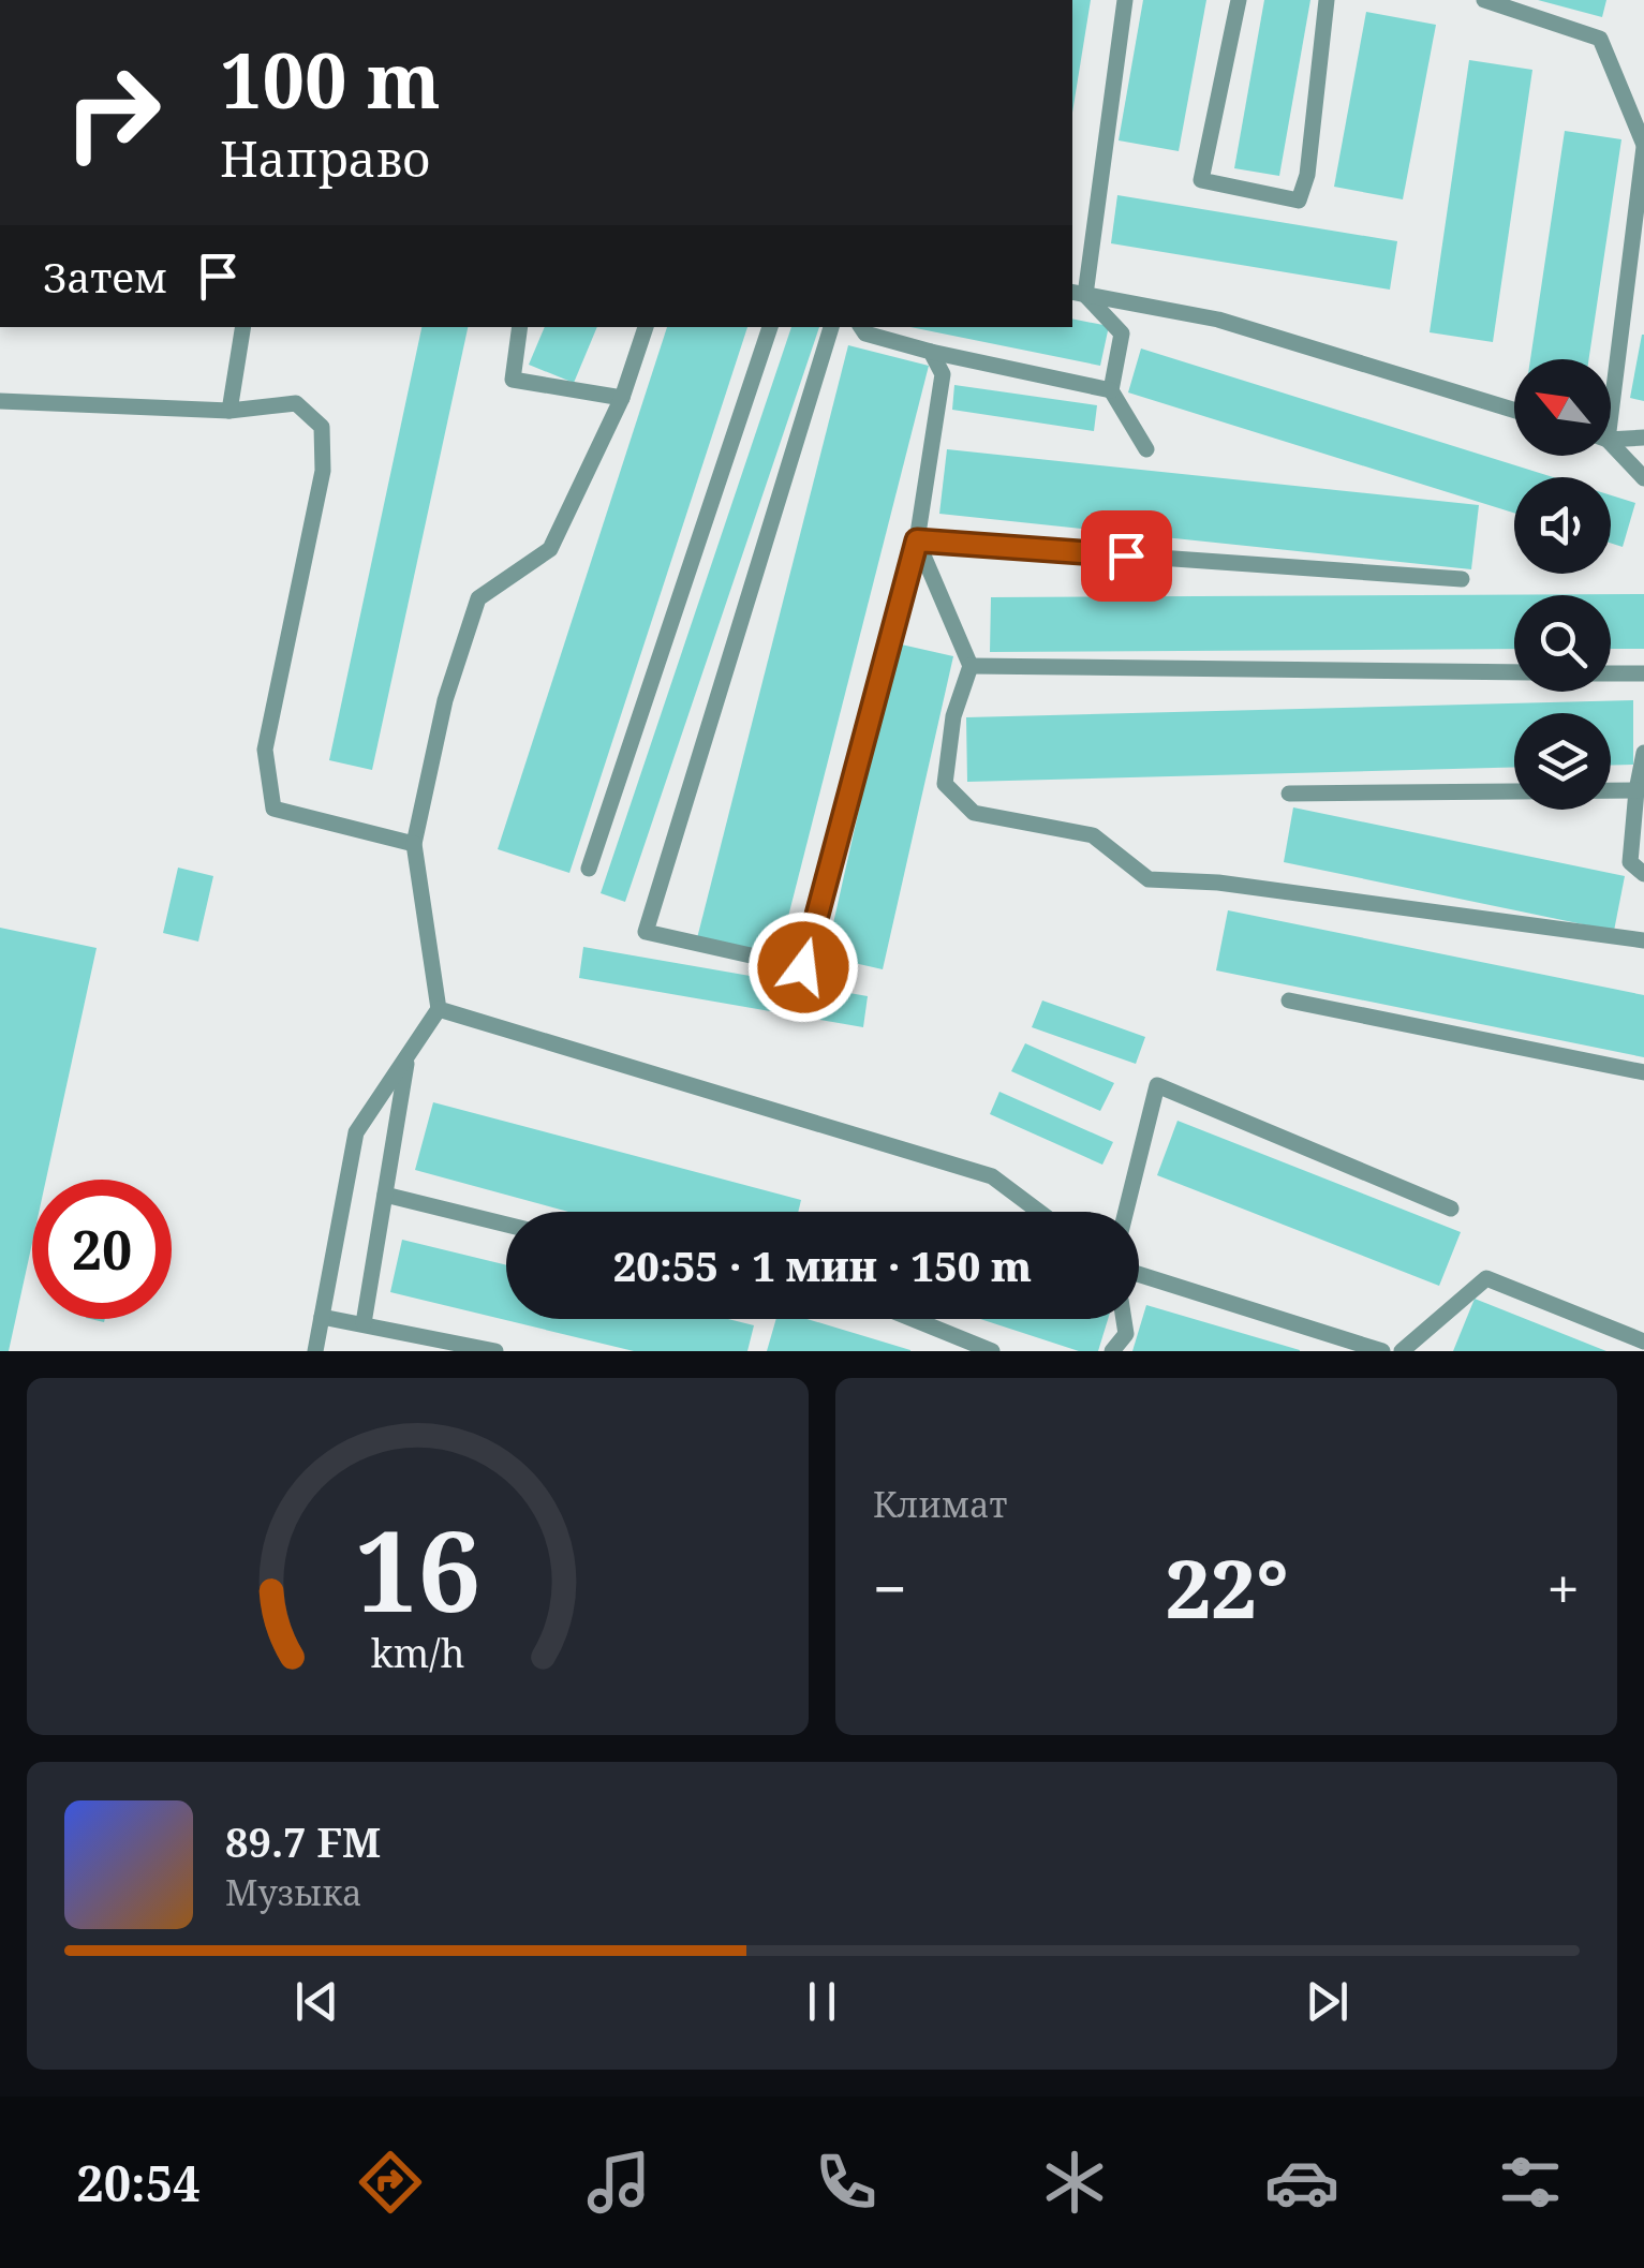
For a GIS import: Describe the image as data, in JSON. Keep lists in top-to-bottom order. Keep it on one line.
{"north":"top left","page":{"turn":["100 m","Направо"],"then":"Затем","limit":"20","trip":"20:55 · 1 мин · 150 m","tile":"Климат","heat":["−","22°","+"],"song":["89.7 FM","Музыка"],"tabs":"20:54","gauge":["16","km/h"]}}
